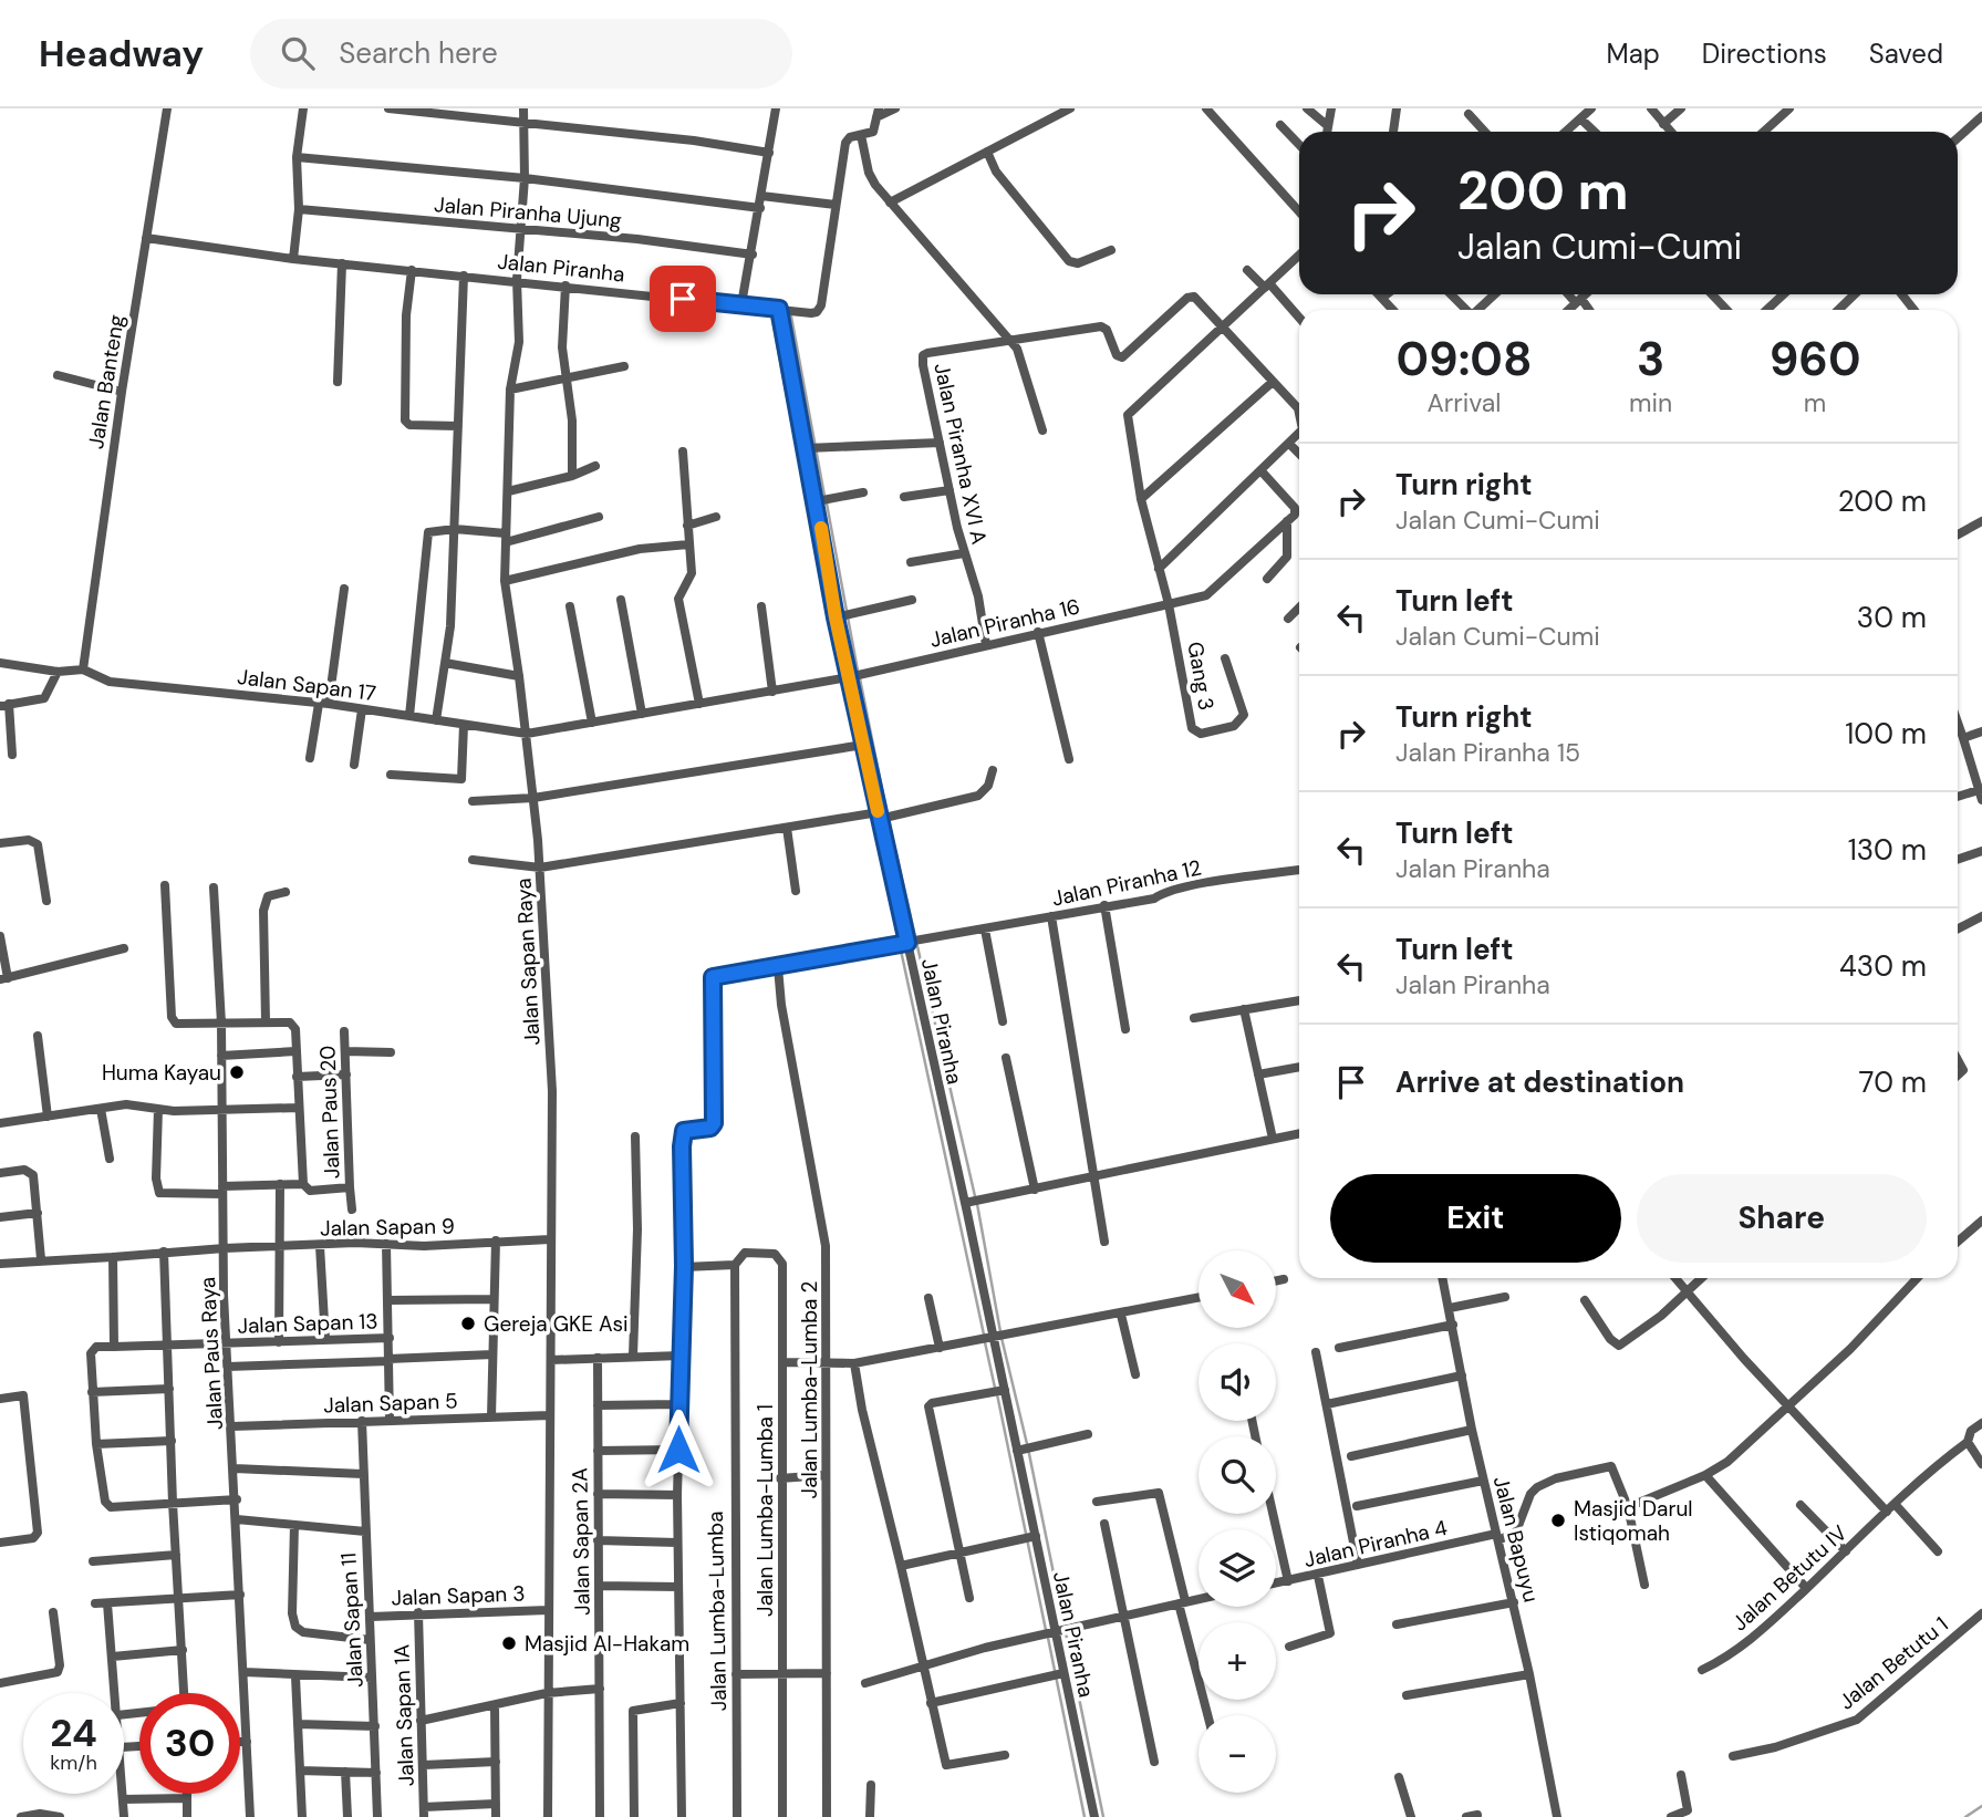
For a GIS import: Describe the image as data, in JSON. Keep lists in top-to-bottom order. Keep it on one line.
{"streets":{"street":["Jalan Piranha Ujung","Jalan Piranha","Jalan Banteng","Jalan Piranha XVI A","Jalan Piranha 16","Gang 3","Jalan Sapan 17","Jalan Piranha 12","Jalan Sapan Raya","Jalan Paus 20","Jalan Sapan 9","Jalan Sapan 13","Jalan Paus Raya","Jalan Lumba-Lumba 2","Jalan Sapan 5","Jalan Lumba-Lumba 1","Jalan Bapuyu","Jalan Sapan 2A","Jalan Piranha 4","Jalan Betutu IV","Jalan Sapan 3","Jalan Lumba-Lumba","Jalan Sapan 11","Jalan Betutu 1","Jalan Sapan 1A"]},"crossings":[["Jalan Piranha Ujung","Jalan Sapan Raya"],["Jalan Piranha","Jalan Banteng"],["Jalan Piranha","Jalan Piranha 16"],["Jalan Piranha","Jalan Piranha 12"],["Jalan Piranha","Jalan Sapan Raya"],["Jalan Banteng","Jalan Sapan 17"],["Jalan Piranha XVI A","Jalan Piranha 16"],["Jalan Piranha 16","Gang 3"],["Jalan Piranha 16","Jalan Sapan 17"],["Jalan Sapan 17","Jalan Sapan Raya"],["Jalan Piranha 12","Jalan Lumba-Lumba 2"],["Jalan Sapan Raya","Jalan Sapan 9"],["Jalan Sapan Raya","Jalan Sapan 5"],["Jalan Sapan Raya","Jalan Sapan 3"],["Jalan Paus 20","Jalan Paus Raya"],["Jalan Sapan 9","Jalan Paus Raya"],["Jalan Sapan 13","Jalan Paus Raya"],["Jalan Paus Raya","Jalan Sapan 5"],["Jalan Sapan 5","Jalan Sapan 11"],["Jalan Lumba-Lumba 1","Jalan Lumba-Lumba"],["Jalan Bapuyu","Jalan Piranha 4"],["Jalan Sapan 3","Jalan Sapan 11"],["Jalan Sapan 3","Jalan Sapan 1A"]],"places":["Huma Kayau","Gereja GKE Asi","Masjid Darul Istiqomah","Masjid Al-Hakam"],"north":"bottom right","page":{"header":"Headway","search":"Search here","nav":["Map","Directions","Saved"],"turn":["200 m","Jalan Cumi-Cumi"],"eta":["09:08","Arrival","3","min","960","m"],"list":[{"name":"Turn right","note":"Jalan Cumi-Cumi","value":"200 m"},{"name":"Turn left","note":"Jalan Cumi-Cumi","value":"30 m"},{"name":"Turn right","note":"Jalan Piranha 15","value":"100 m"},{"name":"Turn left","note":"Jalan Piranha","value":"130 m"},{"name":"Turn left","note":"Jalan Piranha","value":"430 m"},{"name":"Arrive at destination","value":"70 m"}],"buttons":["Exit","Share"],"map_buttons":["+","−"],"speed":"24 km/h","limit":"30"}}
